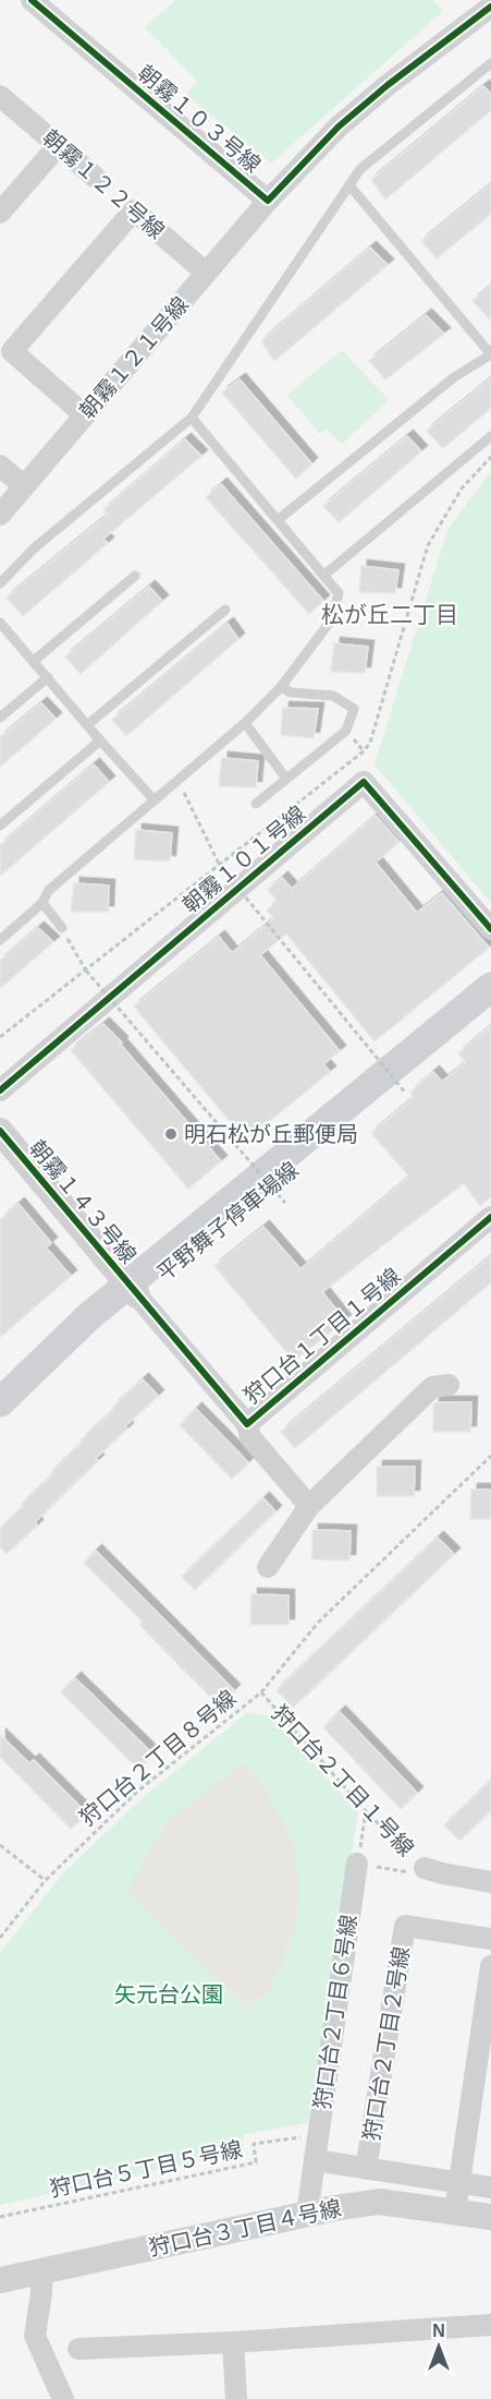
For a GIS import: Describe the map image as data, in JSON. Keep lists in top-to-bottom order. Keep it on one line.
{"streets":{"main road":["平野舞子停車場線"],"street":["朝霧１０３号線","朝霧１２２号線","朝霧１２１号線","朝霧１０１号線","朝霧１４３号線","狩口台１丁目１号線","狩口台２丁目１号線","狩口台２丁目６号線","狩口台２丁目２号線","狩口台３丁目４号線"],"path":["狩口台２丁目８号線","狩口台５丁目５号線"]},"crossings":[["朝霧１０３号線","朝霧１２１号線"],["朝霧１２２号線","朝霧１２１号線"],["朝霧１４３号線","平野舞子停車場線"],["朝霧１４３号線","狩口台１丁目１号線"],["平野舞子停車場線","狩口台１丁目１号線"],["狩口台２丁目８号線","狩口台２丁目１号線"],["狩口台２丁目１号線","狩口台２丁目６号線"],["狩口台２丁目６号線","狩口台５丁目５号線"],["狩口台２丁目６号線","狩口台３丁目４号線"]],"districts":["松が丘二丁目"],"parks":["矢元台公園"],"places":["明石松が丘郵便局"],"north":"top"}
